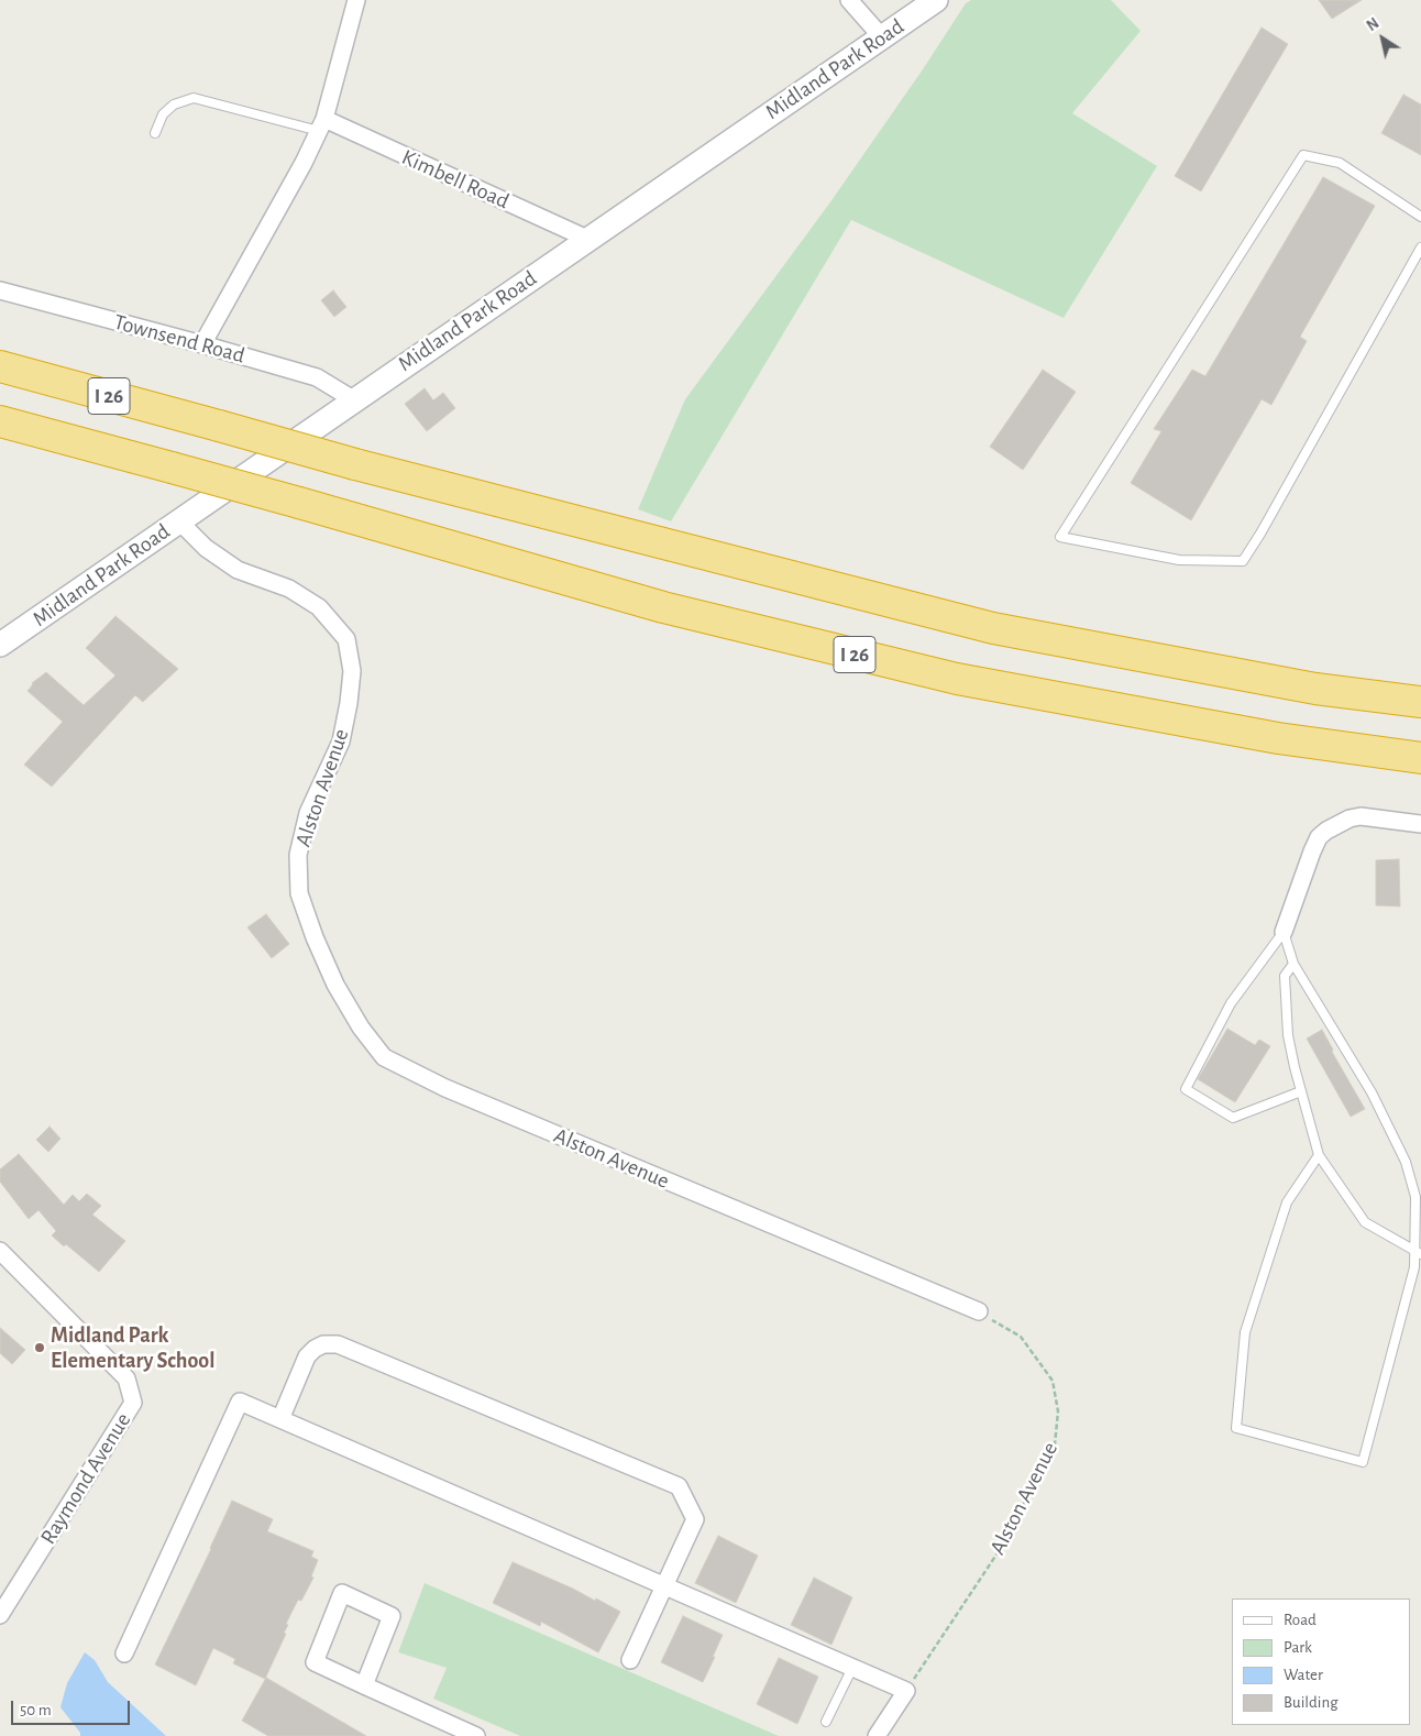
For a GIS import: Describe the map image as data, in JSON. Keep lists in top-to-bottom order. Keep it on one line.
{"streets":{"highway":["I 26"],"street":["Midland Park Road","Kimbell Road","Townsend Road","Alston Avenue","Raymond Avenue"]},"crossings":[["Midland Park Road","Kimbell Road"],["Midland Park Road","Townsend Road"],["Midland Park Road","Alston Avenue"]],"places":["Midland Park Elementary School"],"legend":["Road","Park","Water","Building"],"scale_bar":"50 m","north":"top left"}
